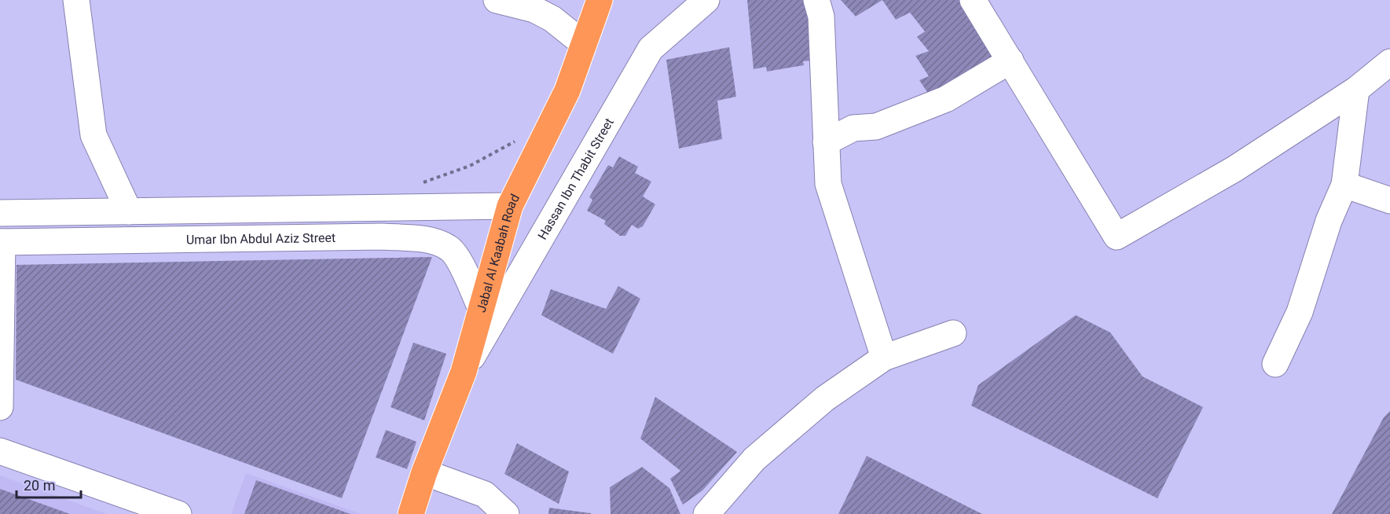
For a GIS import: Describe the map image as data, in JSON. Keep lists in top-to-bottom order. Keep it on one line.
{"streets":{"highway":["Jabal Al Kaabah Road"],"street":["Hassan Ibn Thabit Street","Umar Ibn Abdul Aziz Street"]},"crossings":[["Hassan Ibn Thabit Street","Jabal Al Kaabah Road"],["Umar Ibn Abdul Aziz Street","Jabal Al Kaabah Road"]],"scale_bar":"20 m"}
